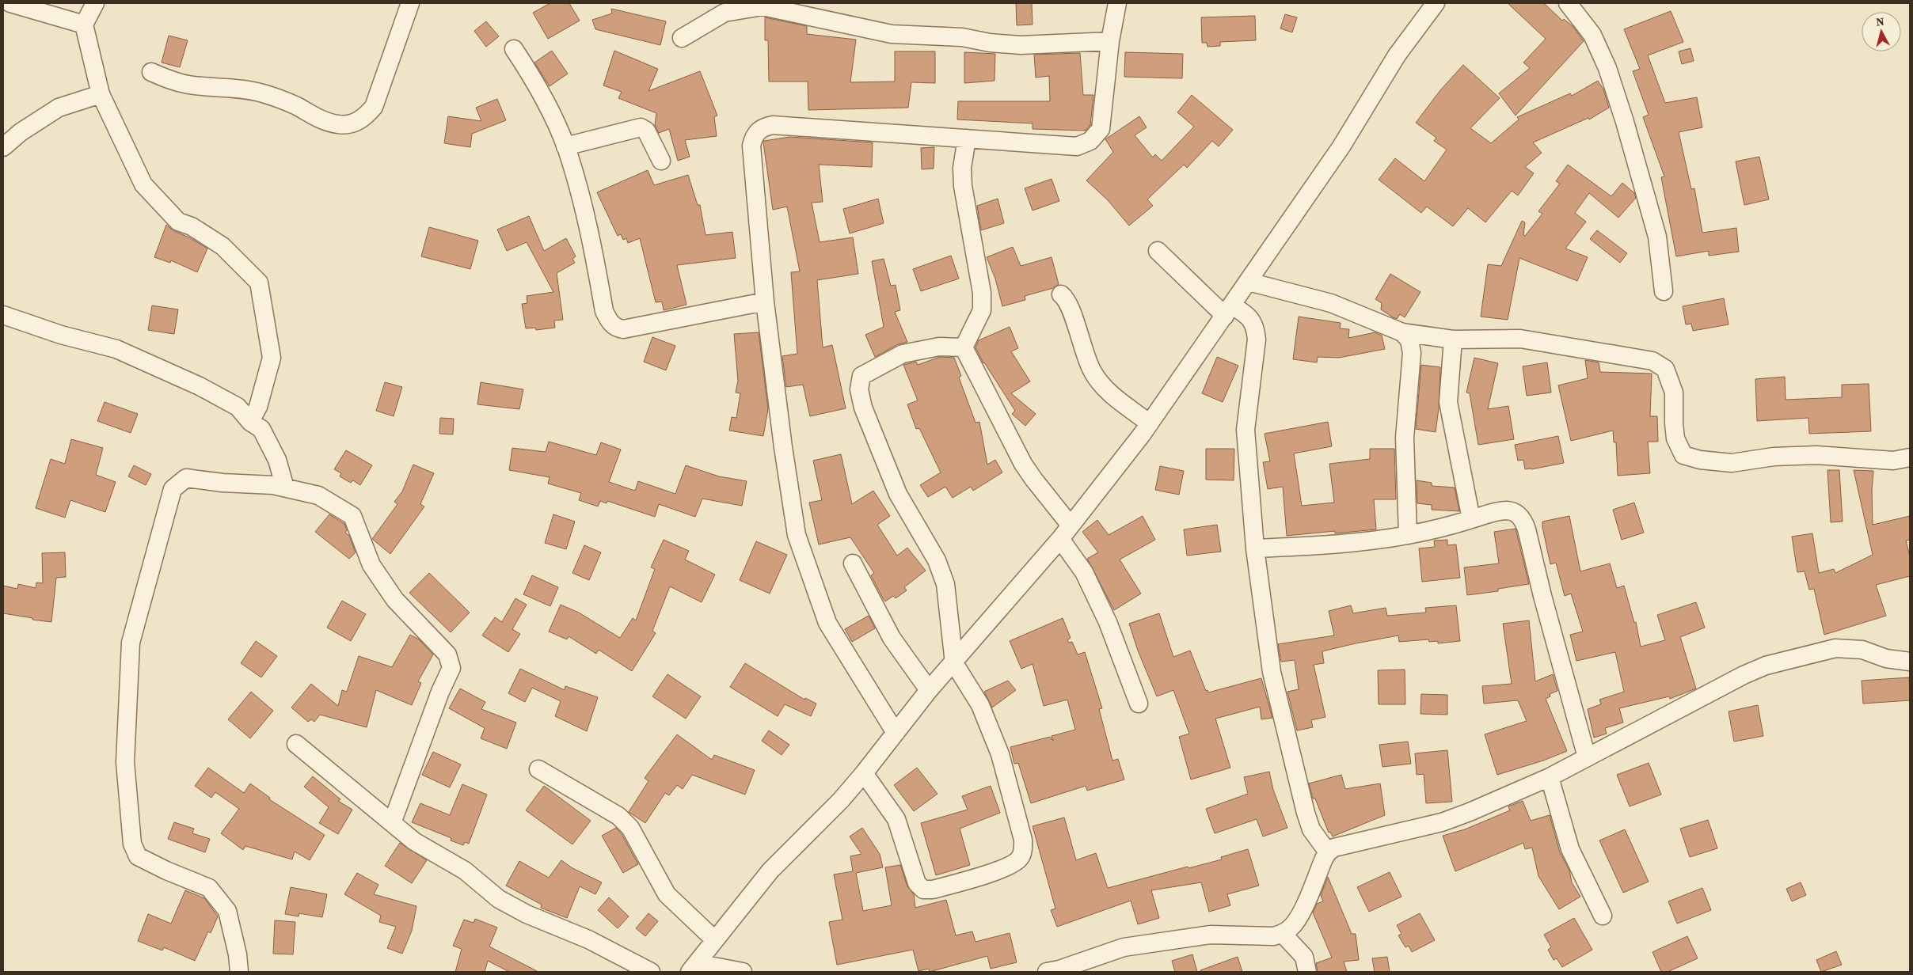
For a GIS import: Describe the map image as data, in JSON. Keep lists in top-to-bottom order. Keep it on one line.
{"north":"top"}
